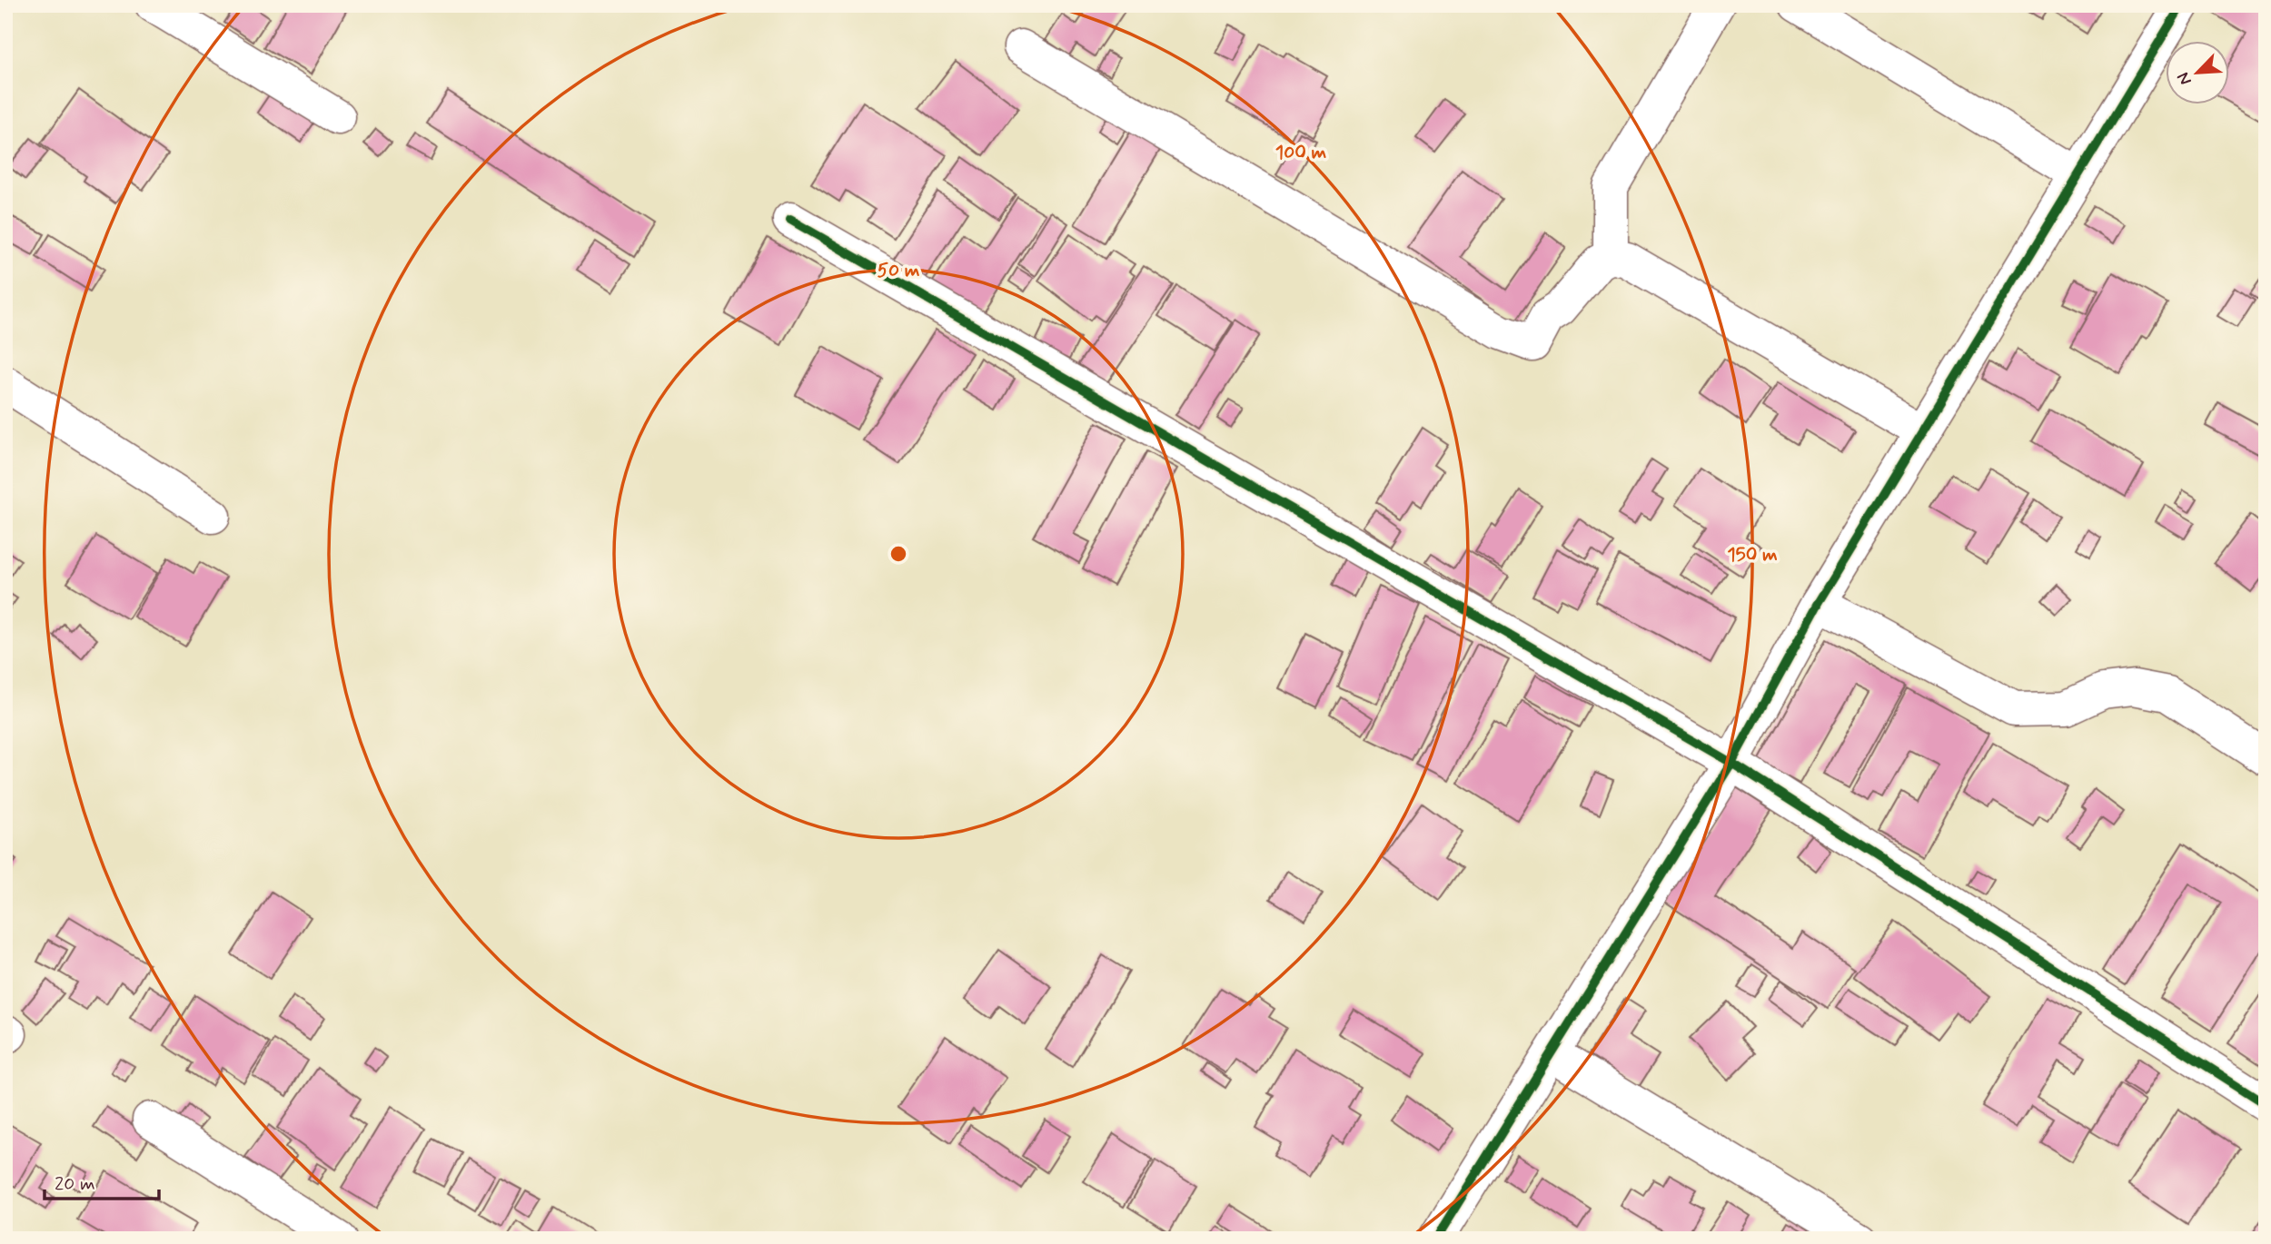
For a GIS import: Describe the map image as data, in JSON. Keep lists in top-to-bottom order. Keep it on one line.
{"scale_bar":"20 m","north":"bottom left","rings":["100 m","50 m","150 m"]}
